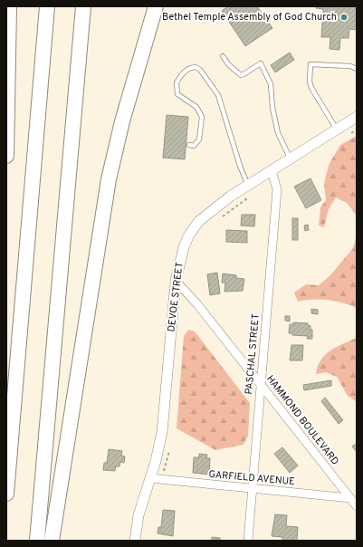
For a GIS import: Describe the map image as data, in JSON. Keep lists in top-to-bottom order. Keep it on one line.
{"streets":{"street":["DEVOE STREET","PASCHAL STREET","HAMMOND BOULEVARD","GARFIELD AVENUE"]},"crossings":[["DEVOE STREET","PASCHAL STREET"],["DEVOE STREET","HAMMOND BOULEVARD"],["DEVOE STREET","GARFIELD AVENUE"],["PASCHAL STREET","HAMMOND BOULEVARD"],["PASCHAL STREET","GARFIELD AVENUE"],["HAMMOND BOULEVARD","GARFIELD AVENUE"]],"places":["Bethel Temple Assembly of God Church"]}
